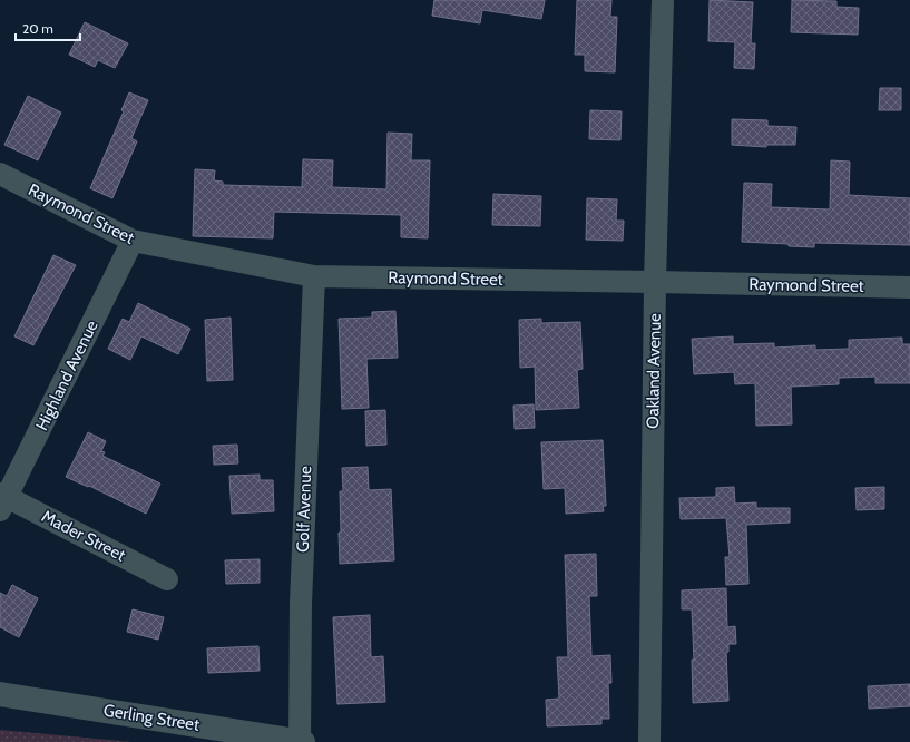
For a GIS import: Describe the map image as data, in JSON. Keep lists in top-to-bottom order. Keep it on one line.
{"streets":{"street":["Raymond Street","Oakland Avenue","Highland Avenue","Golf Avenue","Mader Street","Gerling Street"]},"crossings":[["Raymond Street","Oakland Avenue"],["Raymond Street","Highland Avenue"],["Raymond Street","Golf Avenue"],["Highland Avenue","Mader Street"],["Golf Avenue","Gerling Street"]],"scale_bar":"20 m"}
